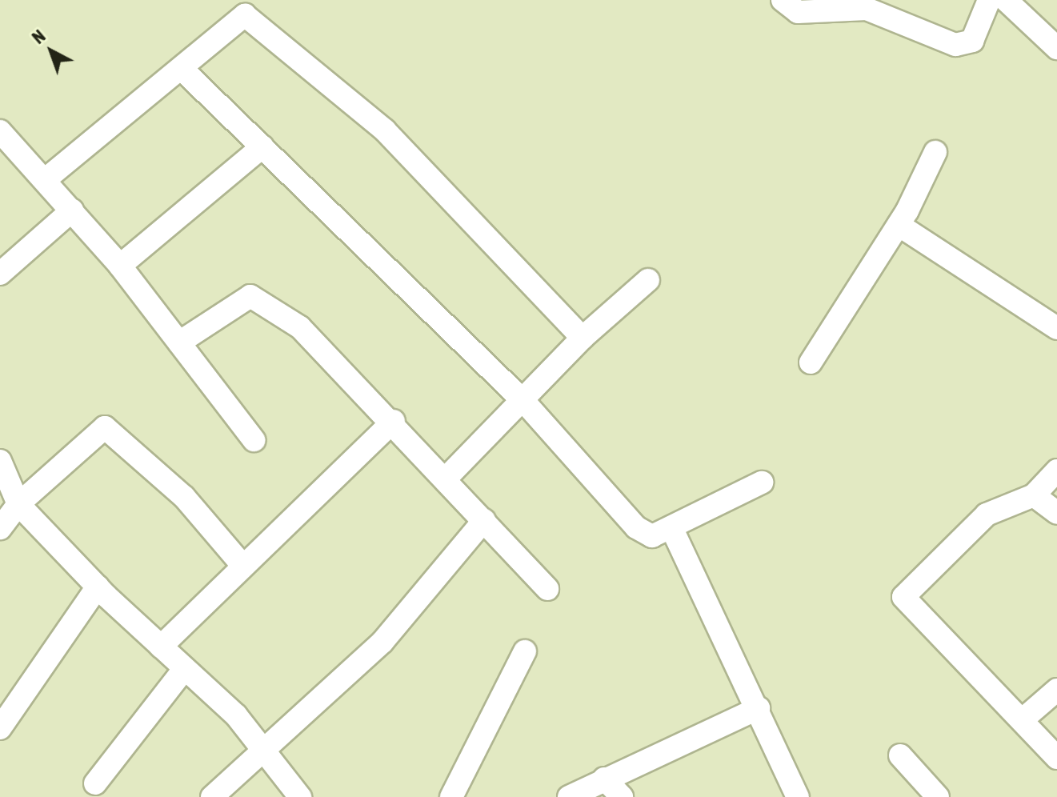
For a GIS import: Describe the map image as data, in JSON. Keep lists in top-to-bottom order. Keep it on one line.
{"north":"top left"}
